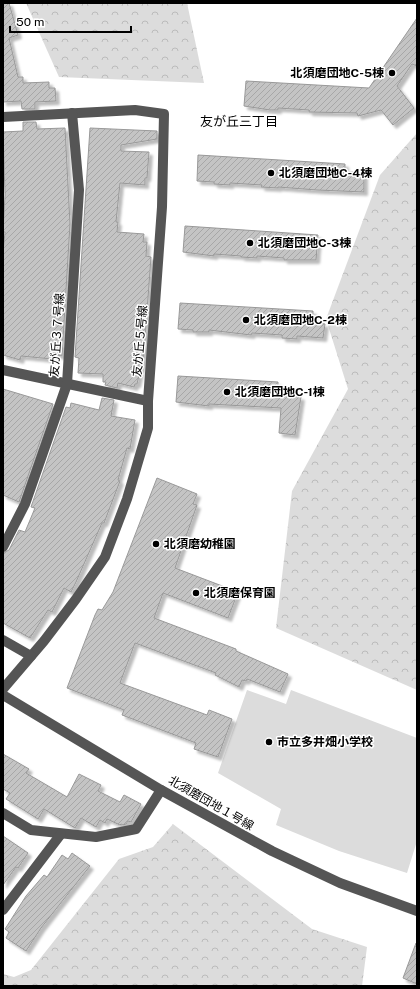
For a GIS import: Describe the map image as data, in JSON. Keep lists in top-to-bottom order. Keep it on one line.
{"streets":{"street":["友が丘３７号線","友が丘５号線","北須磨団地１号線"]},"crossings":[["友が丘３７号線","友が丘５号線"]],"districts":["友が丘三丁目"],"places":["北須磨団地C-5棟","北須磨団地C-4棟","北須磨団地C-3棟","北須磨団地C-2棟","北須磨団地C-1棟","北須磨幼稚園","北須磨保育園","市立多井畑小学校"],"scale_bar":"50 m"}
